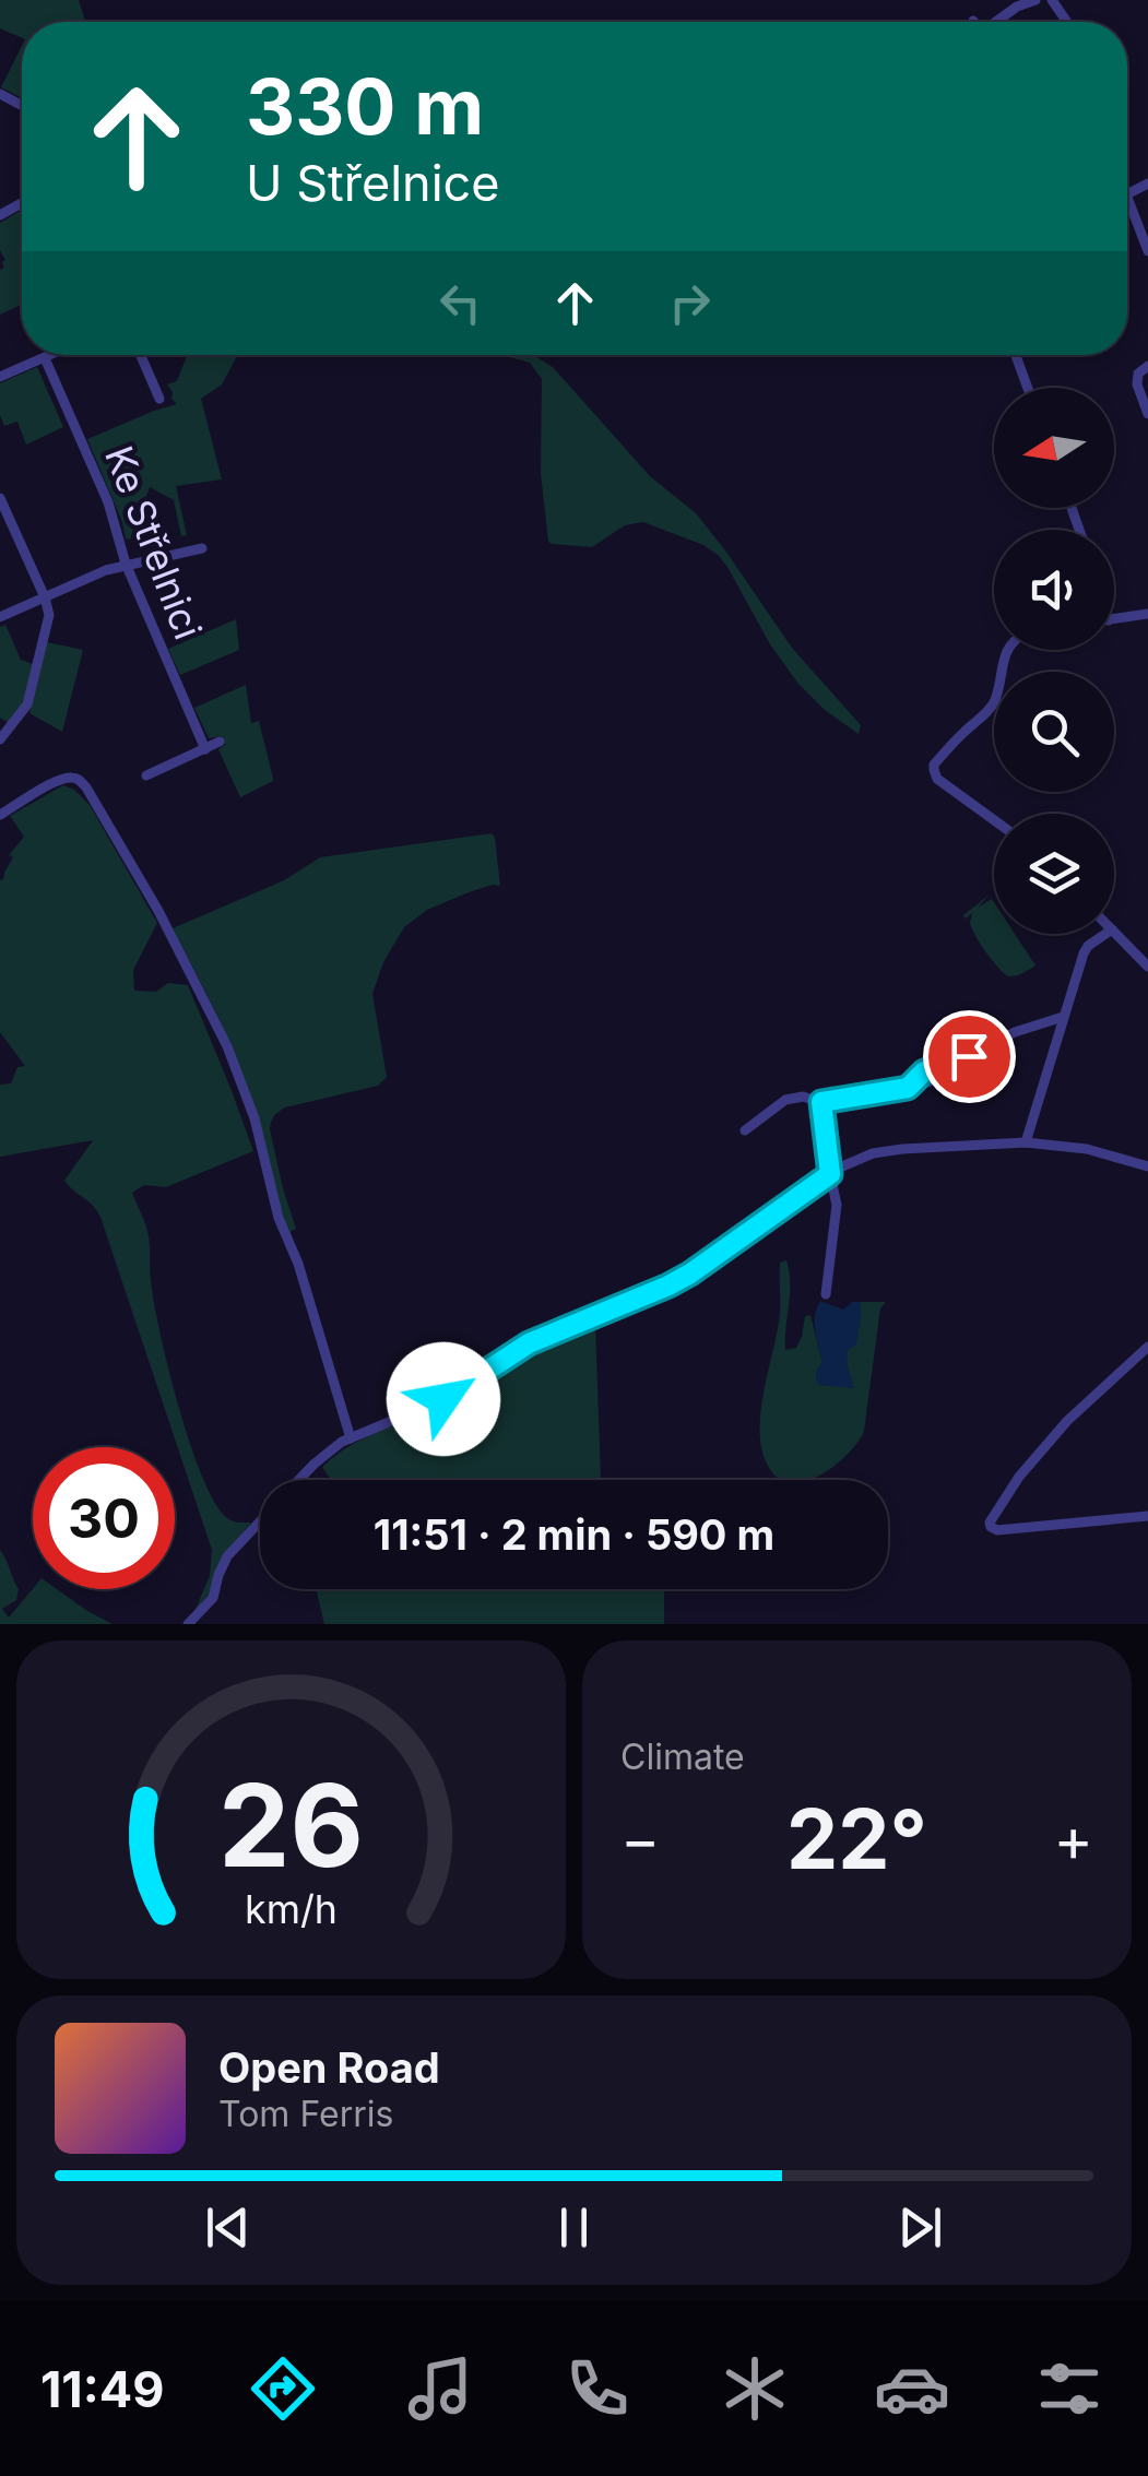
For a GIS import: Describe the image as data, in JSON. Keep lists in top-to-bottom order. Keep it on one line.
{"streets":{"street":["Ke Střelnici"]},"north":"left","page":{"turn":["330 m","U Střelnice"],"limit":"30","trip":"11:51 · 2 min · 590 m","tile":"Climate","heat":["−","22°","+"],"song":["Open Road","Tom Ferris"],"tabs":"11:49","gauge":["26","km/h"]}}
